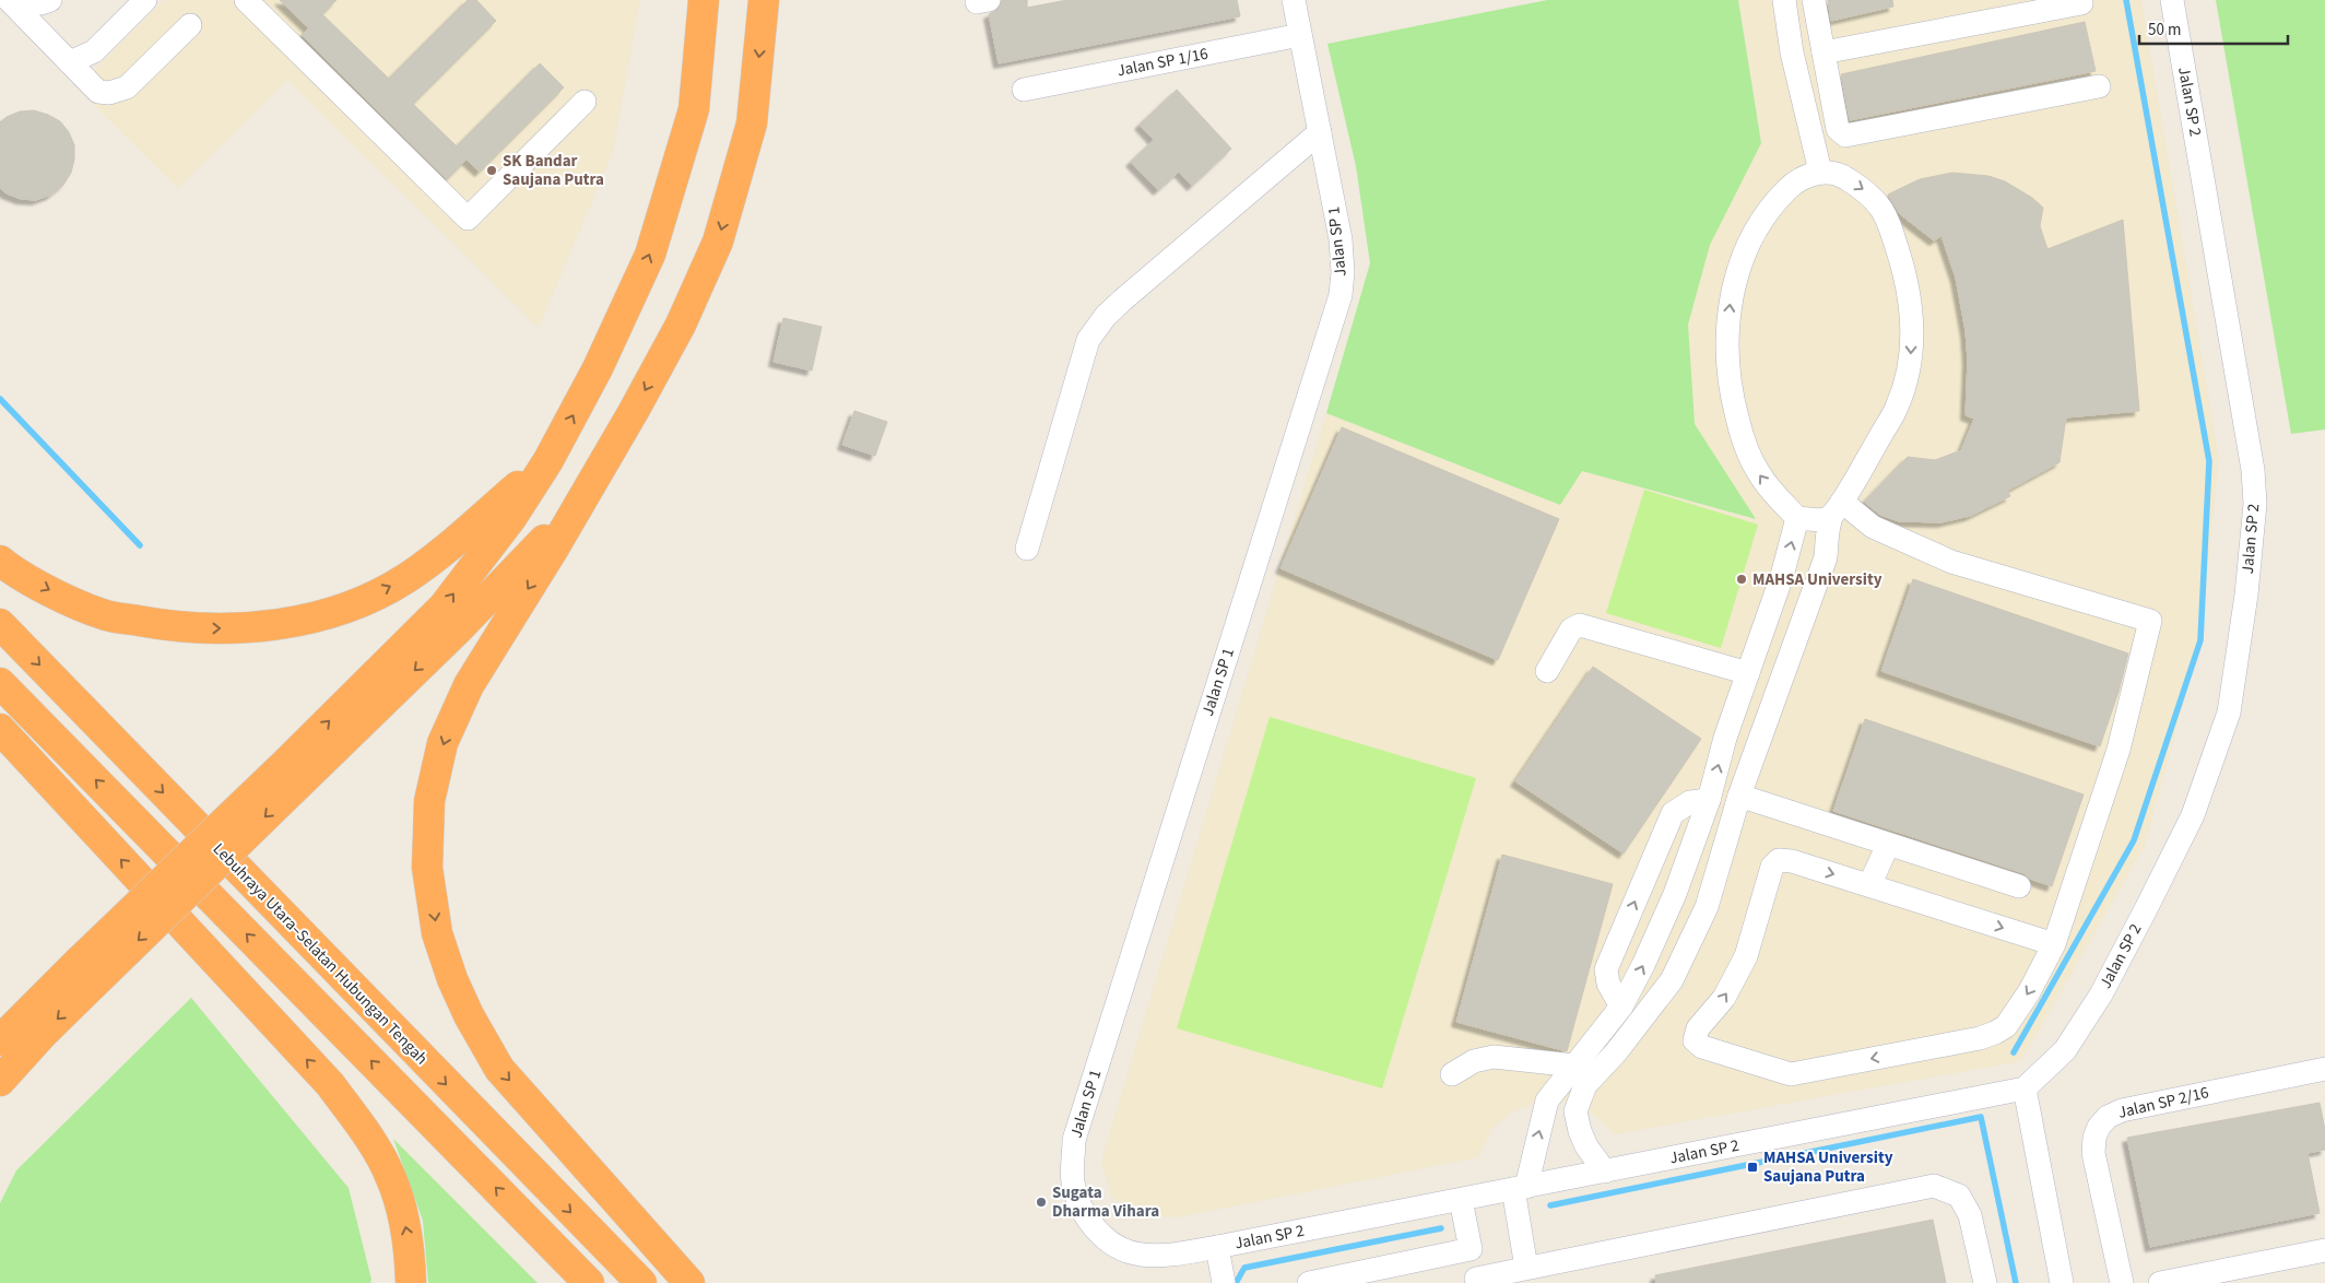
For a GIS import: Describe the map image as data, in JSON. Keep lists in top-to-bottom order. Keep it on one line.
{"streets":{"highway":["Lebuhraya Utara–Selatan Hubungan Tengah"],"street":["Jalan SP 1/16","Jalan SP 2","Jalan SP 1","Jalan SP 2/16"]},"crossings":[["Jalan SP 1/16","Jalan SP 1"],["Jalan SP 2","Jalan SP 1"]],"places":{"other":["SK Bandar Saujana Putra","MAHSA University","Sugata Dharma Vihara"],"transit":["MAHSA University Saujana Putra"]},"scale_bar":"50 m"}
